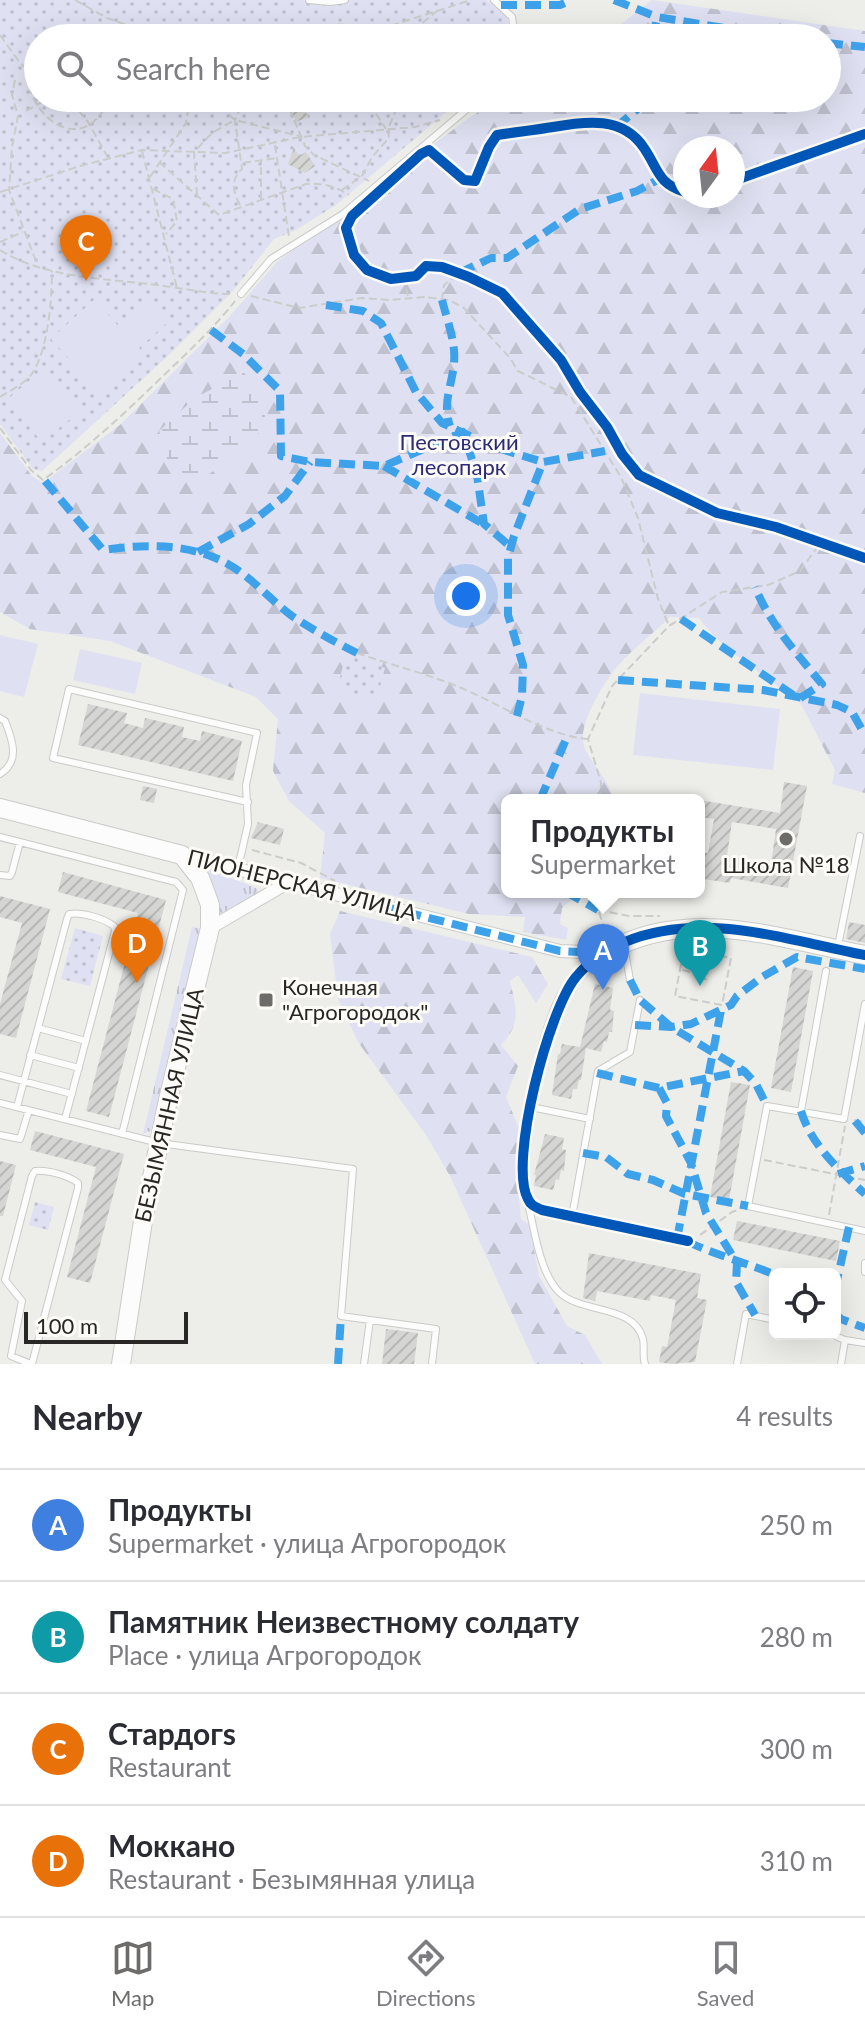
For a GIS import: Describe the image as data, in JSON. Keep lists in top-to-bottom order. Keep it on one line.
{"streets":{"street":["ПИОНЕРСКАЯ УЛИЦА","БЕЗЫМЯННАЯ УЛИЦА"]},"crossings":[["ПИОНЕРСКАЯ УЛИЦА","БЕЗЫМЯННАЯ УЛИЦА"]],"parks":["Пестовский лесопарк"],"places":{"other":["Школа №18"],"transit":["Конечная \"Агрогородок\""]},"scale_bar":"100 m","north":"top","page":{"search":"Search here","pins":["C","D","B","A"],"popup":["Продукты","Supermarket"],"scale":"100 m","heading":["Nearby","4 results"],"list":[{"mark":"A","name":"Продукты","note":"Supermarket · улица Агрогородок","value":"250 m"},{"mark":"B","name":"Памятник Неизвестному солдату","note":"Place · улица Агрогородок","value":"280 m"},{"mark":"C","name":"Стардогs","note":"Restaurant","value":"300 m"},{"mark":"D","name":"Моккано","note":"Restaurant · Безымянная улица","value":"310 m"}],"nav":["Map","Directions","Saved"]}}
